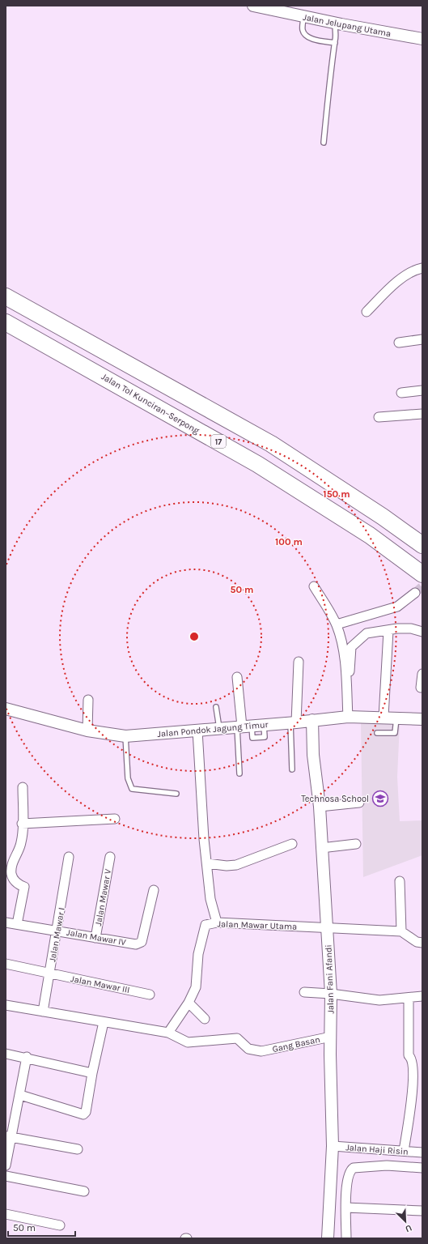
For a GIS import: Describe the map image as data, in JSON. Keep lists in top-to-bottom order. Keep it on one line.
{"streets":{"highway":["Jalan Tol Kunciran–Serpong","17"],"street":["Jalan Jelupang Utama","Jalan Pondok Jagung Timur","Jalan Mawar V","Jalan Mawar Utama","Jalan Mawar I","Jalan Mawar IV","Jalan Fani Afandi","Jalan Mawar III","Gang Basan","Jalan Haji Risin"]},"crossings":[["Jalan Pondok Jagung Timur","Jalan Fani Afandi"],["Jalan Mawar V","Jalan Mawar IV"],["Jalan Mawar Utama","Jalan Fani Afandi"],["Jalan Mawar Utama","Gang Basan"],["Jalan Mawar I","Jalan Mawar IV"],["Jalan Mawar I","Jalan Mawar III"],["Jalan Fani Afandi","Gang Basan"],["Jalan Fani Afandi","Jalan Haji Risin"]],"places":{"school or university":["Technosa School"]},"scale_bar":"50 m","north":"bottom right","rings":["150 m","100 m","50 m"]}
